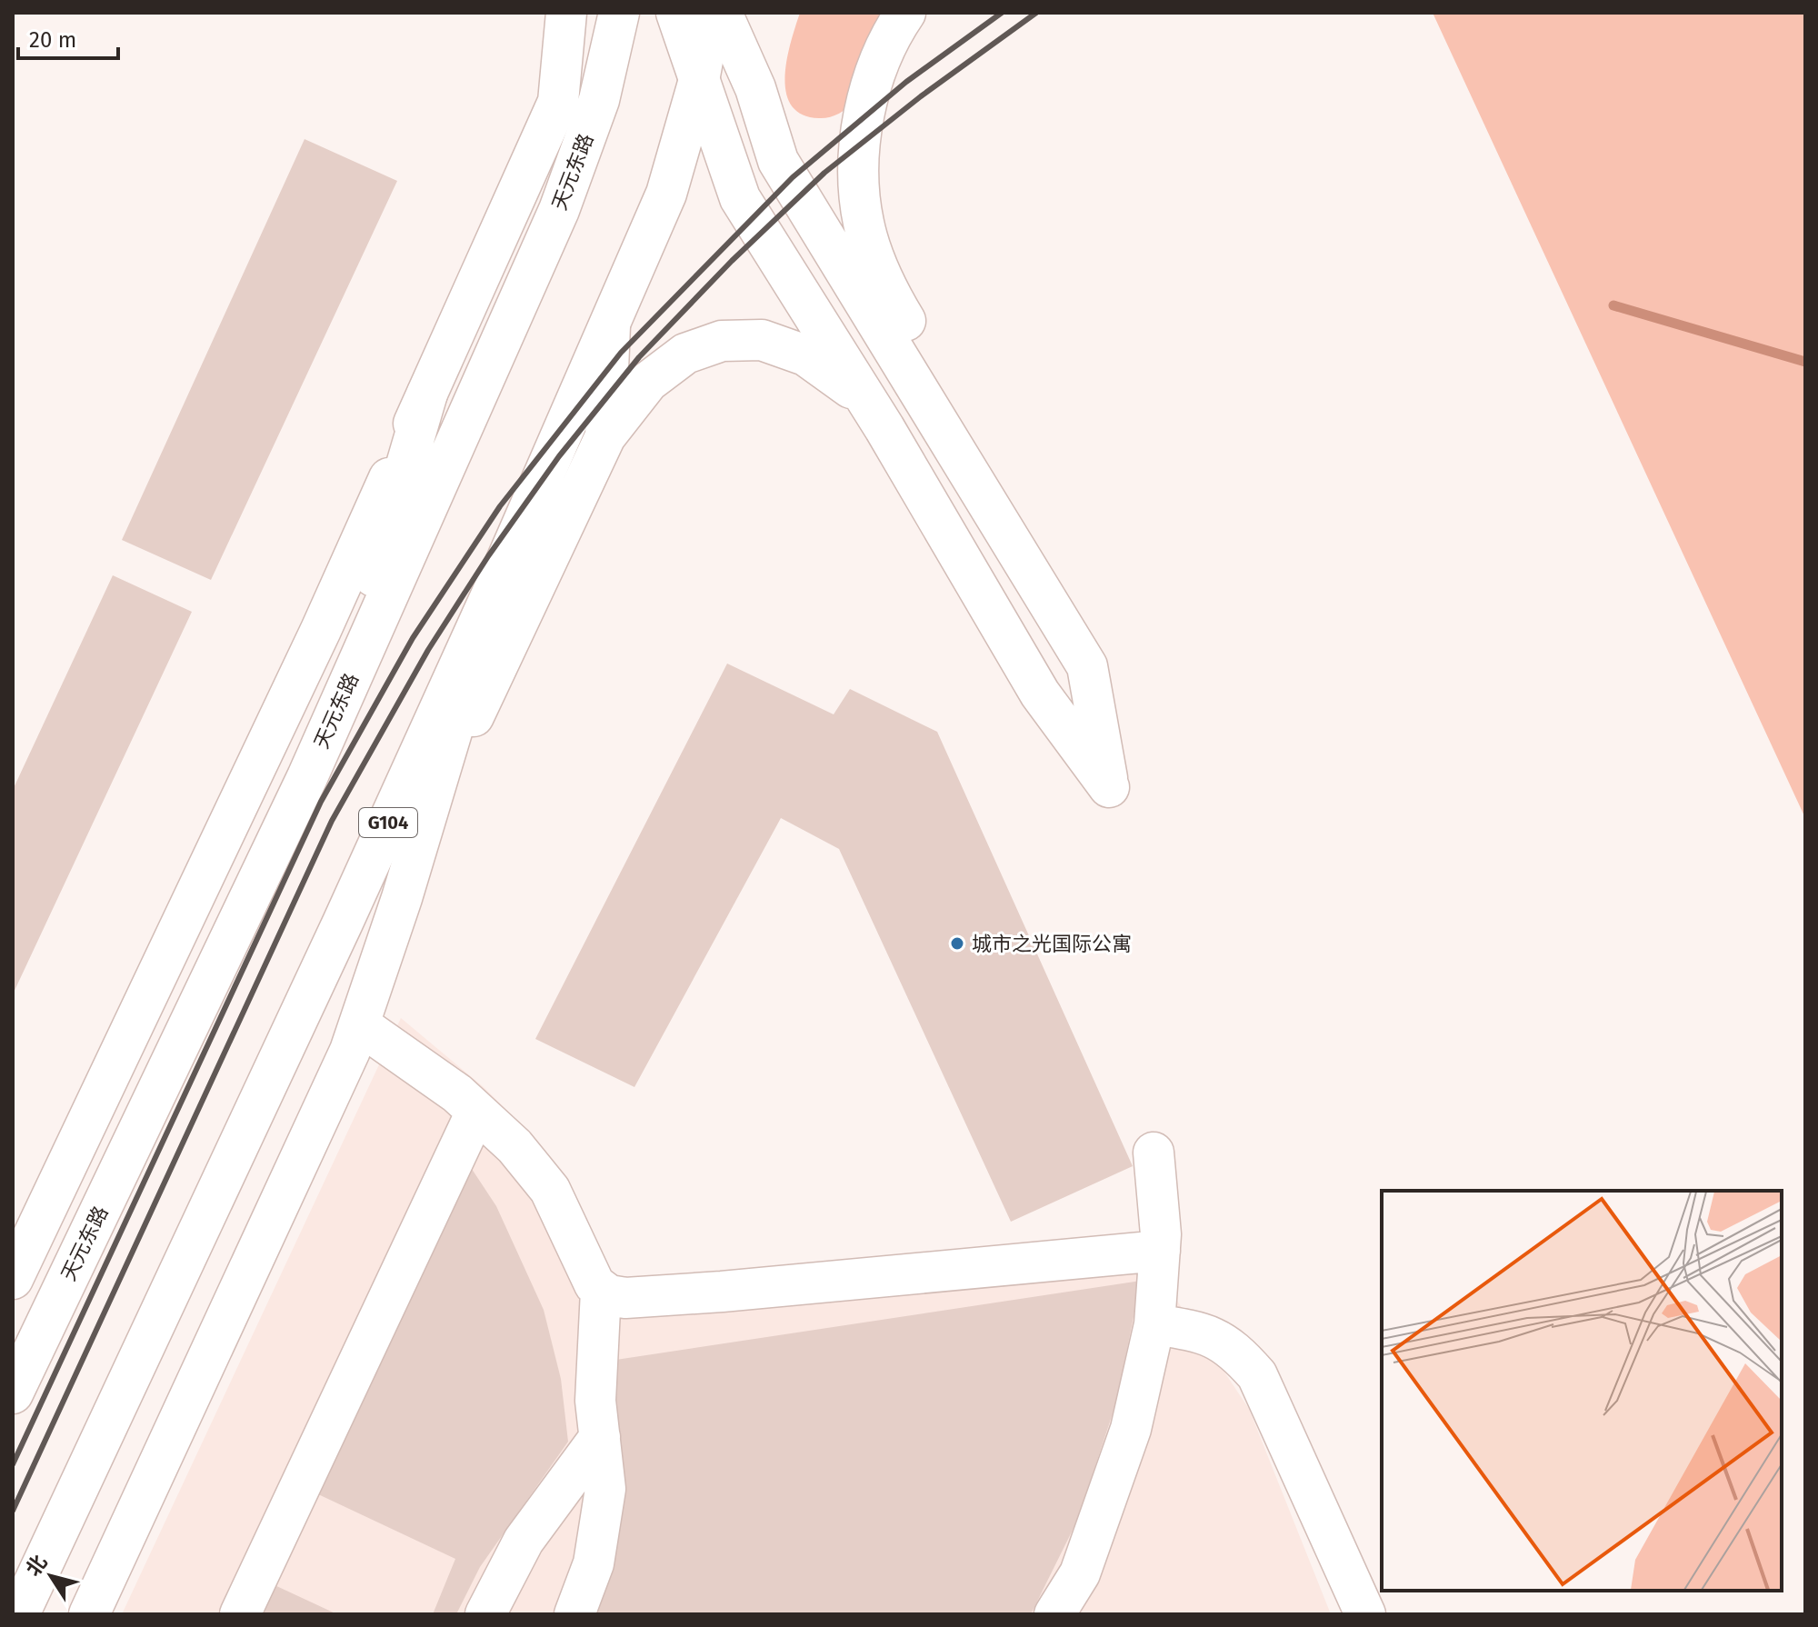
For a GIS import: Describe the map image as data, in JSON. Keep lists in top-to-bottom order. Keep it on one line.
{"streets":{"main road":["天元东路","G104"]},"places":["城市之光国际公寓"],"scale_bar":"20 m","north":"top left"}
